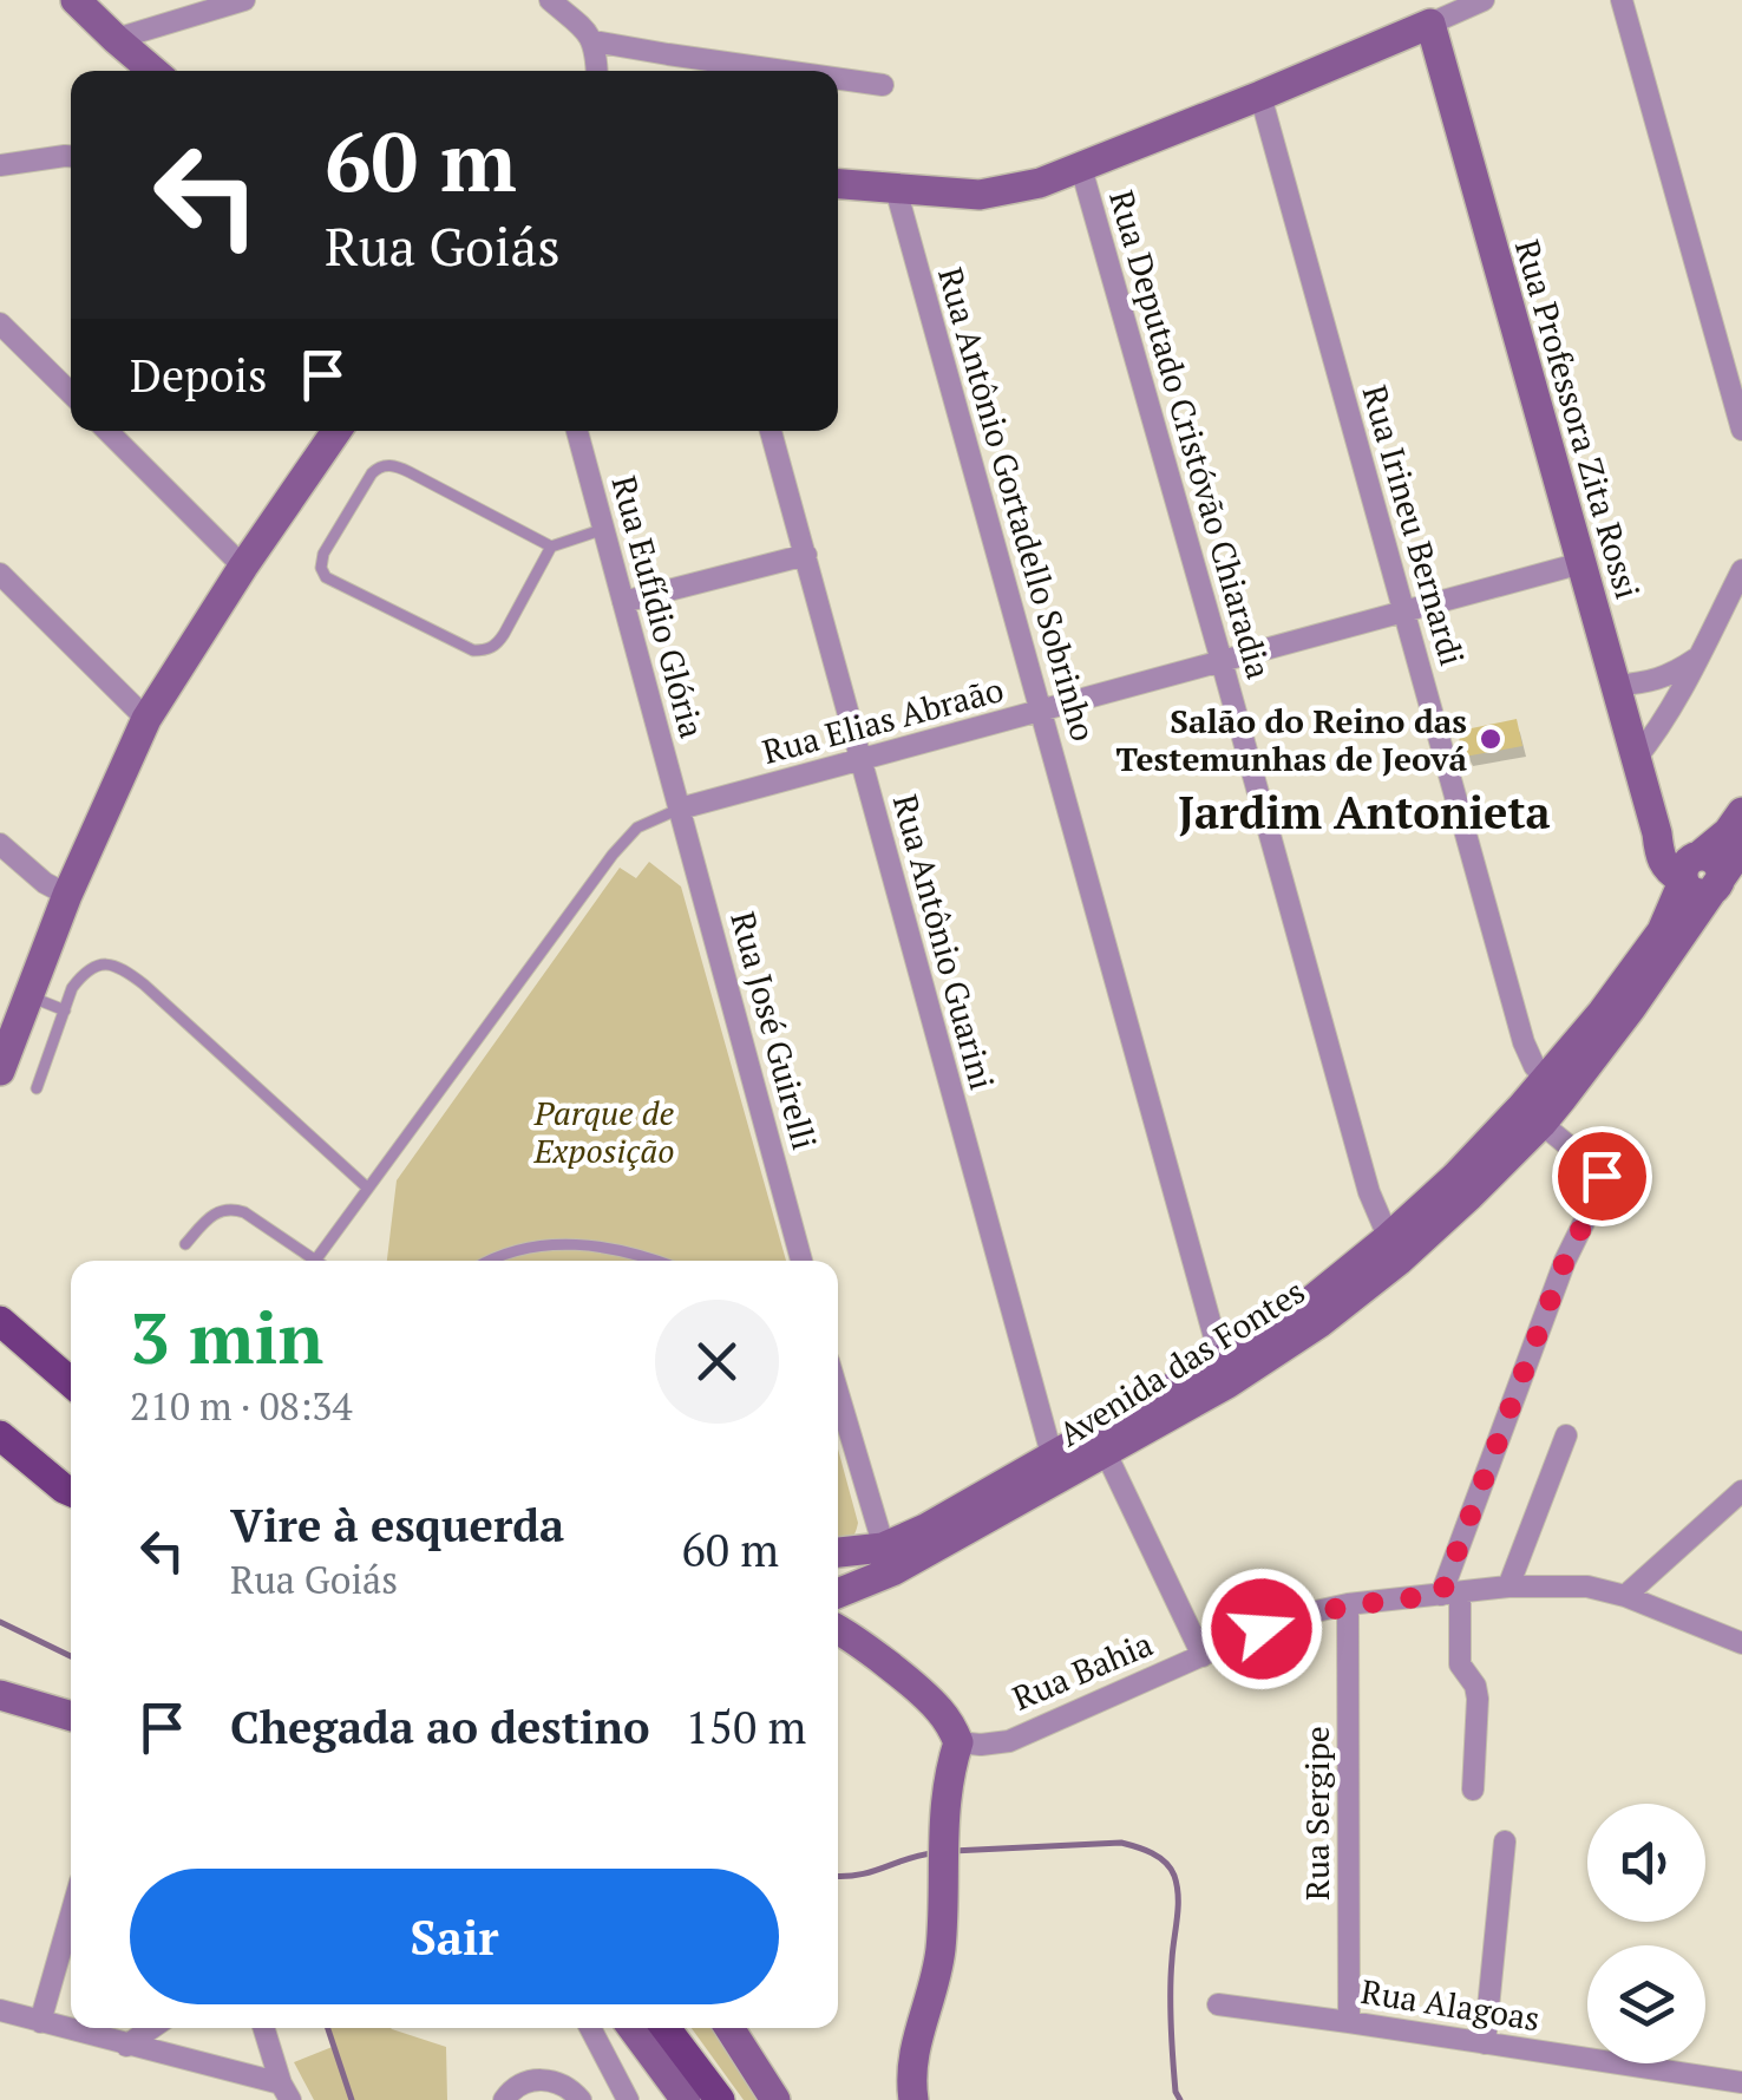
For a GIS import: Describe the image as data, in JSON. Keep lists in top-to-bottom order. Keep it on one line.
{"streets":{"street":["Rua Professora Zita Rossi","Rua Deputado Cristóvão Chiaradia","Rua Antônio Gortadello Sobrinho","Rua Irineu Bernardi","Rua Eufídio Glória","Rua Elias Abraão","Rua Antônio Guarini","Rua José Guirelli","Avenida das Fontes","Rua Bahia","Rua Sergipe","Rua Alagoas"]},"crossings":[["Rua Professora Zita Rossi","Rua Elias Abraão"],["Rua Professora Zita Rossi","Avenida das Fontes"],["Rua Deputado Cristóvão Chiaradia","Rua Elias Abraão"],["Rua Deputado Cristóvão Chiaradia","Avenida das Fontes"],["Rua Antônio Gortadello Sobrinho","Rua Elias Abraão"],["Rua Antônio Gortadello Sobrinho","Avenida das Fontes"],["Rua Irineu Bernardi","Rua Elias Abraão"],["Rua Irineu Bernardi","Avenida das Fontes"],["Rua Eufídio Glória","Rua Elias Abraão"],["Rua Eufídio Glória","Rua José Guirelli"],["Rua Elias Abraão","Rua Antônio Guarini"],["Rua Elias Abraão","Rua José Guirelli"],["Rua Antônio Guarini","Avenida das Fontes"],["Rua Bahia","Rua Sergipe"],["Rua Sergipe","Rua Alagoas"]],"districts":["Jardim Antonieta"],"parks":["Parque de Exposição"],"places":["Salão do Reino das Testemunhas de Jeová"],"page":{"turn":["60 m","Rua Goiás"],"then":"Depois","heading":["3 min","210 m · 08:34"],"list":[{"name":"Vire à esquerda","note":"Rua Goiás","value":"60 m"},{"name":"Chegada ao destino","value":"150 m"}],"buttons":"Sair"}}
